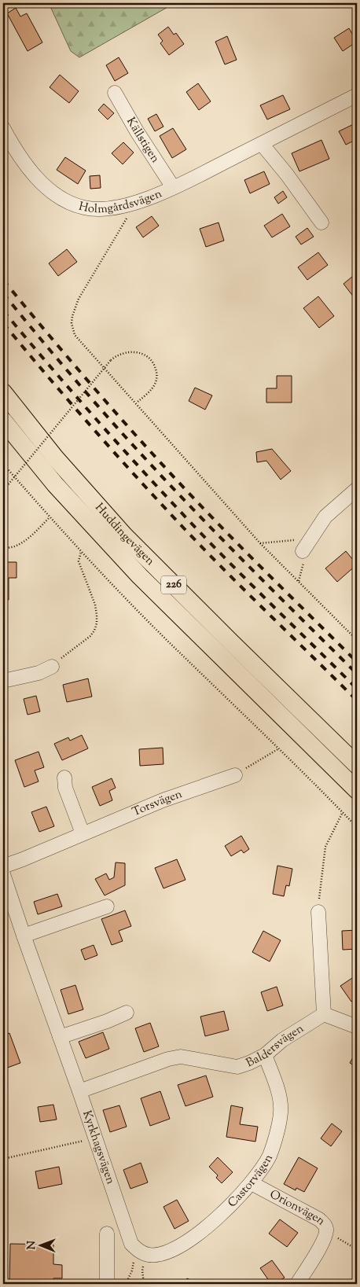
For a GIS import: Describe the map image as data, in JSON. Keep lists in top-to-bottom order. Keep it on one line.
{"streets":{"main road":["Huddingevägen","226"],"street":["Källstigen","Holmgårdsvägen","Torsvägen","Baldersvägen","Kyrkhagsvägen","Castorvägen","Orionvägen"]},"crossings":[["Källstigen","Holmgårdsvägen"],["Baldersvägen","Kyrkhagsvägen"],["Baldersvägen","Castorvägen"],["Kyrkhagsvägen","Castorvägen"],["Castorvägen","Orionvägen"]],"north":"left"}
